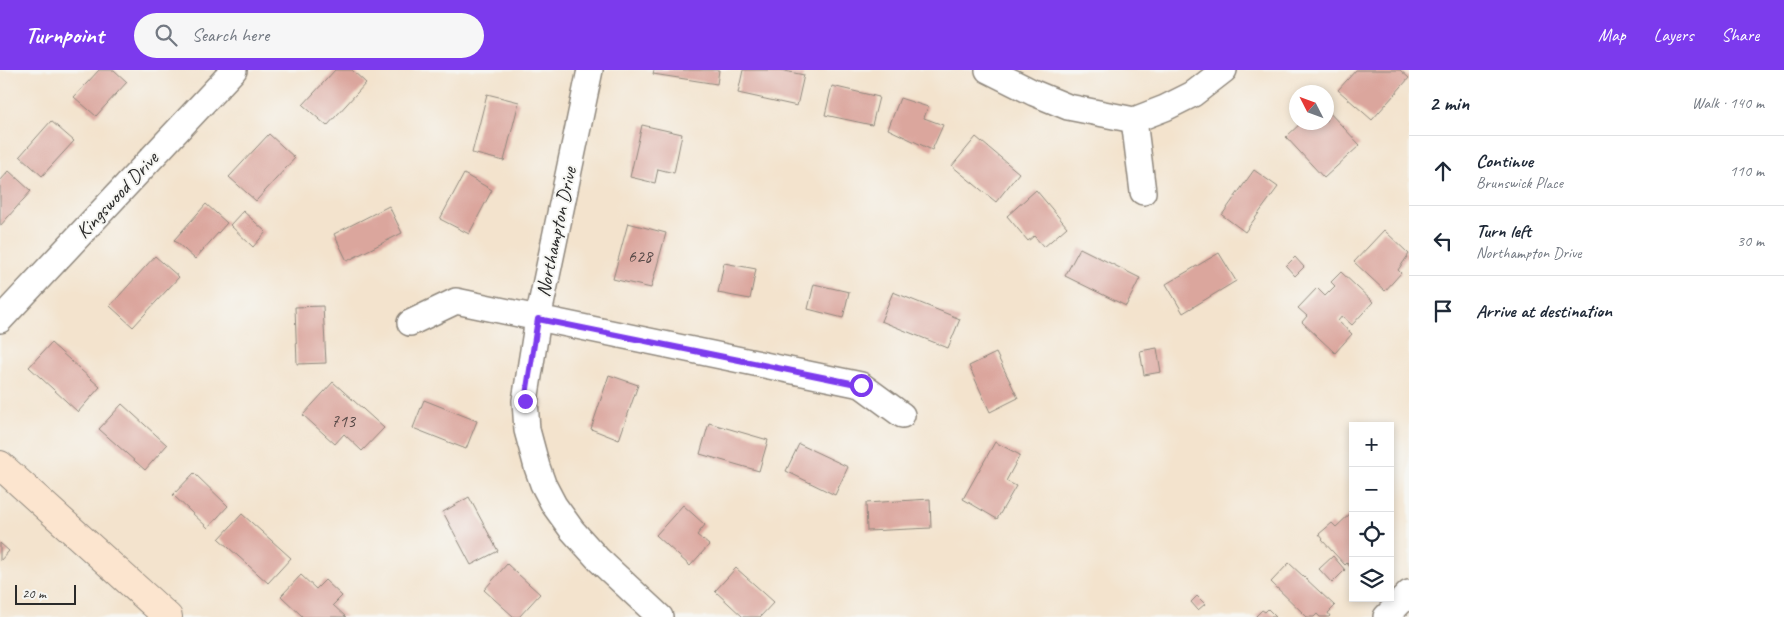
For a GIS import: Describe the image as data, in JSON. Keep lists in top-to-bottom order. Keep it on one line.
{"streets":{"street":["Kingswood Drive","Northampton Drive"]},"house_numbers":["628","713"],"scale_bar":"20 m","north":"top left","page":{"header":"Turnpoint","search":"Search here","nav":["Map","Layers","Share"],"heading":["2 min","Walk · 140 m"],"list":[["Continue","Brunswick Place","110 m"],["Turn left","Northampton Drive","30 m"],"Arrive at destination"],"map_buttons":["+","−"],"scale":"20 m"}}
